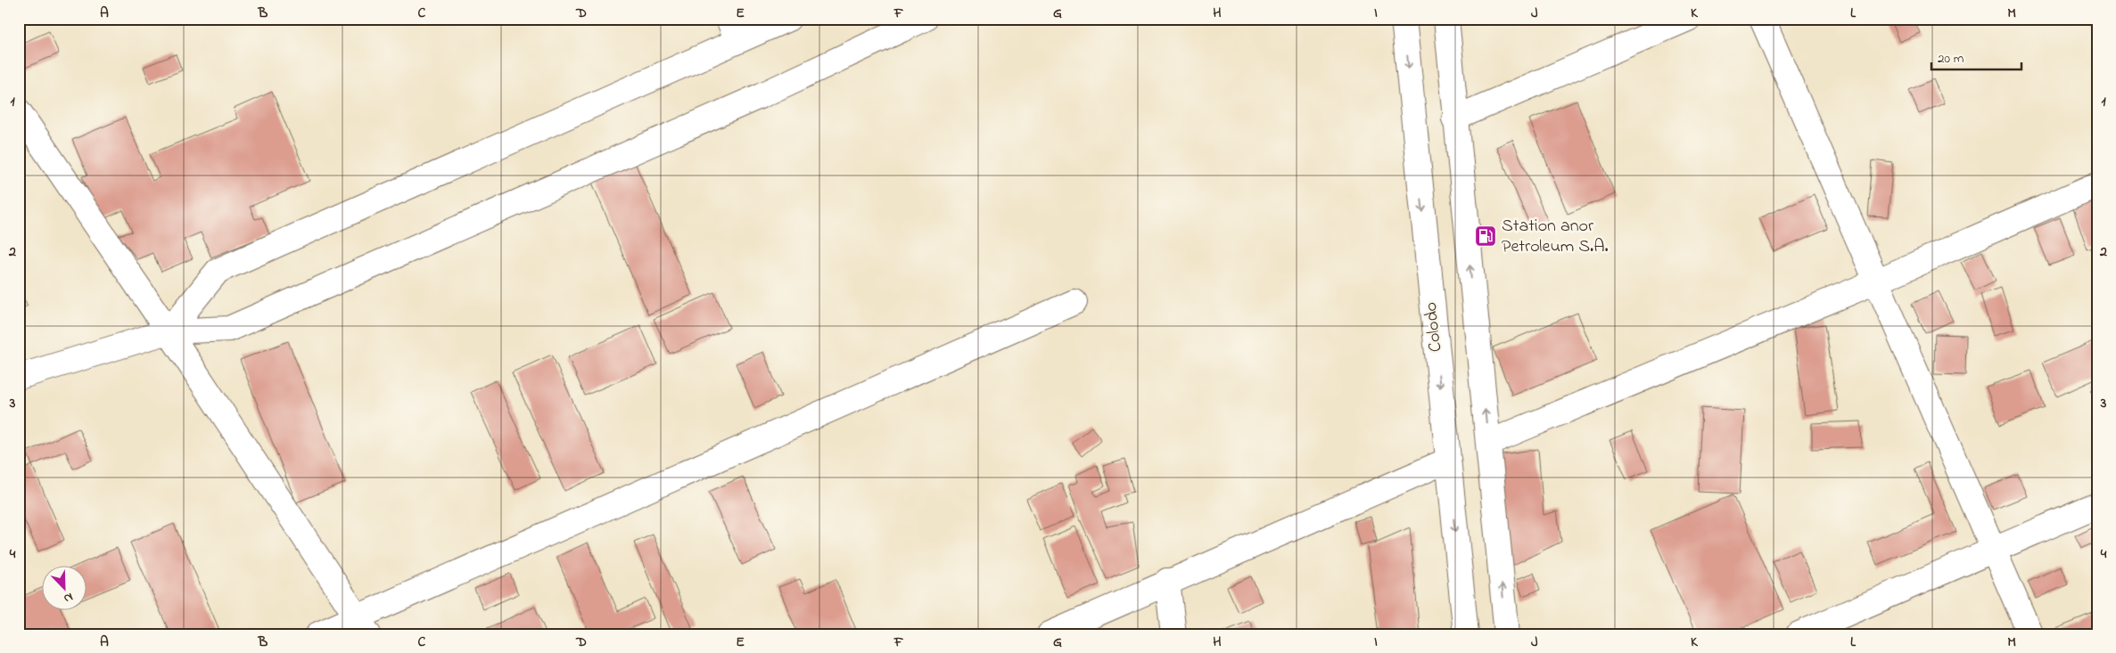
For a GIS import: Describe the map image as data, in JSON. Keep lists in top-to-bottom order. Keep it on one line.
{"streets":{"street":["Colodo"]},"places":{"fuel station":["Station anor Petroleum S.A."]},"scale_bar":"20 m","north":"bottom right","grid":{"columns":["A","B","C","D","E","F","G","H","I","J","K","L","M"],"rows":["1","2","3","4"]}}
